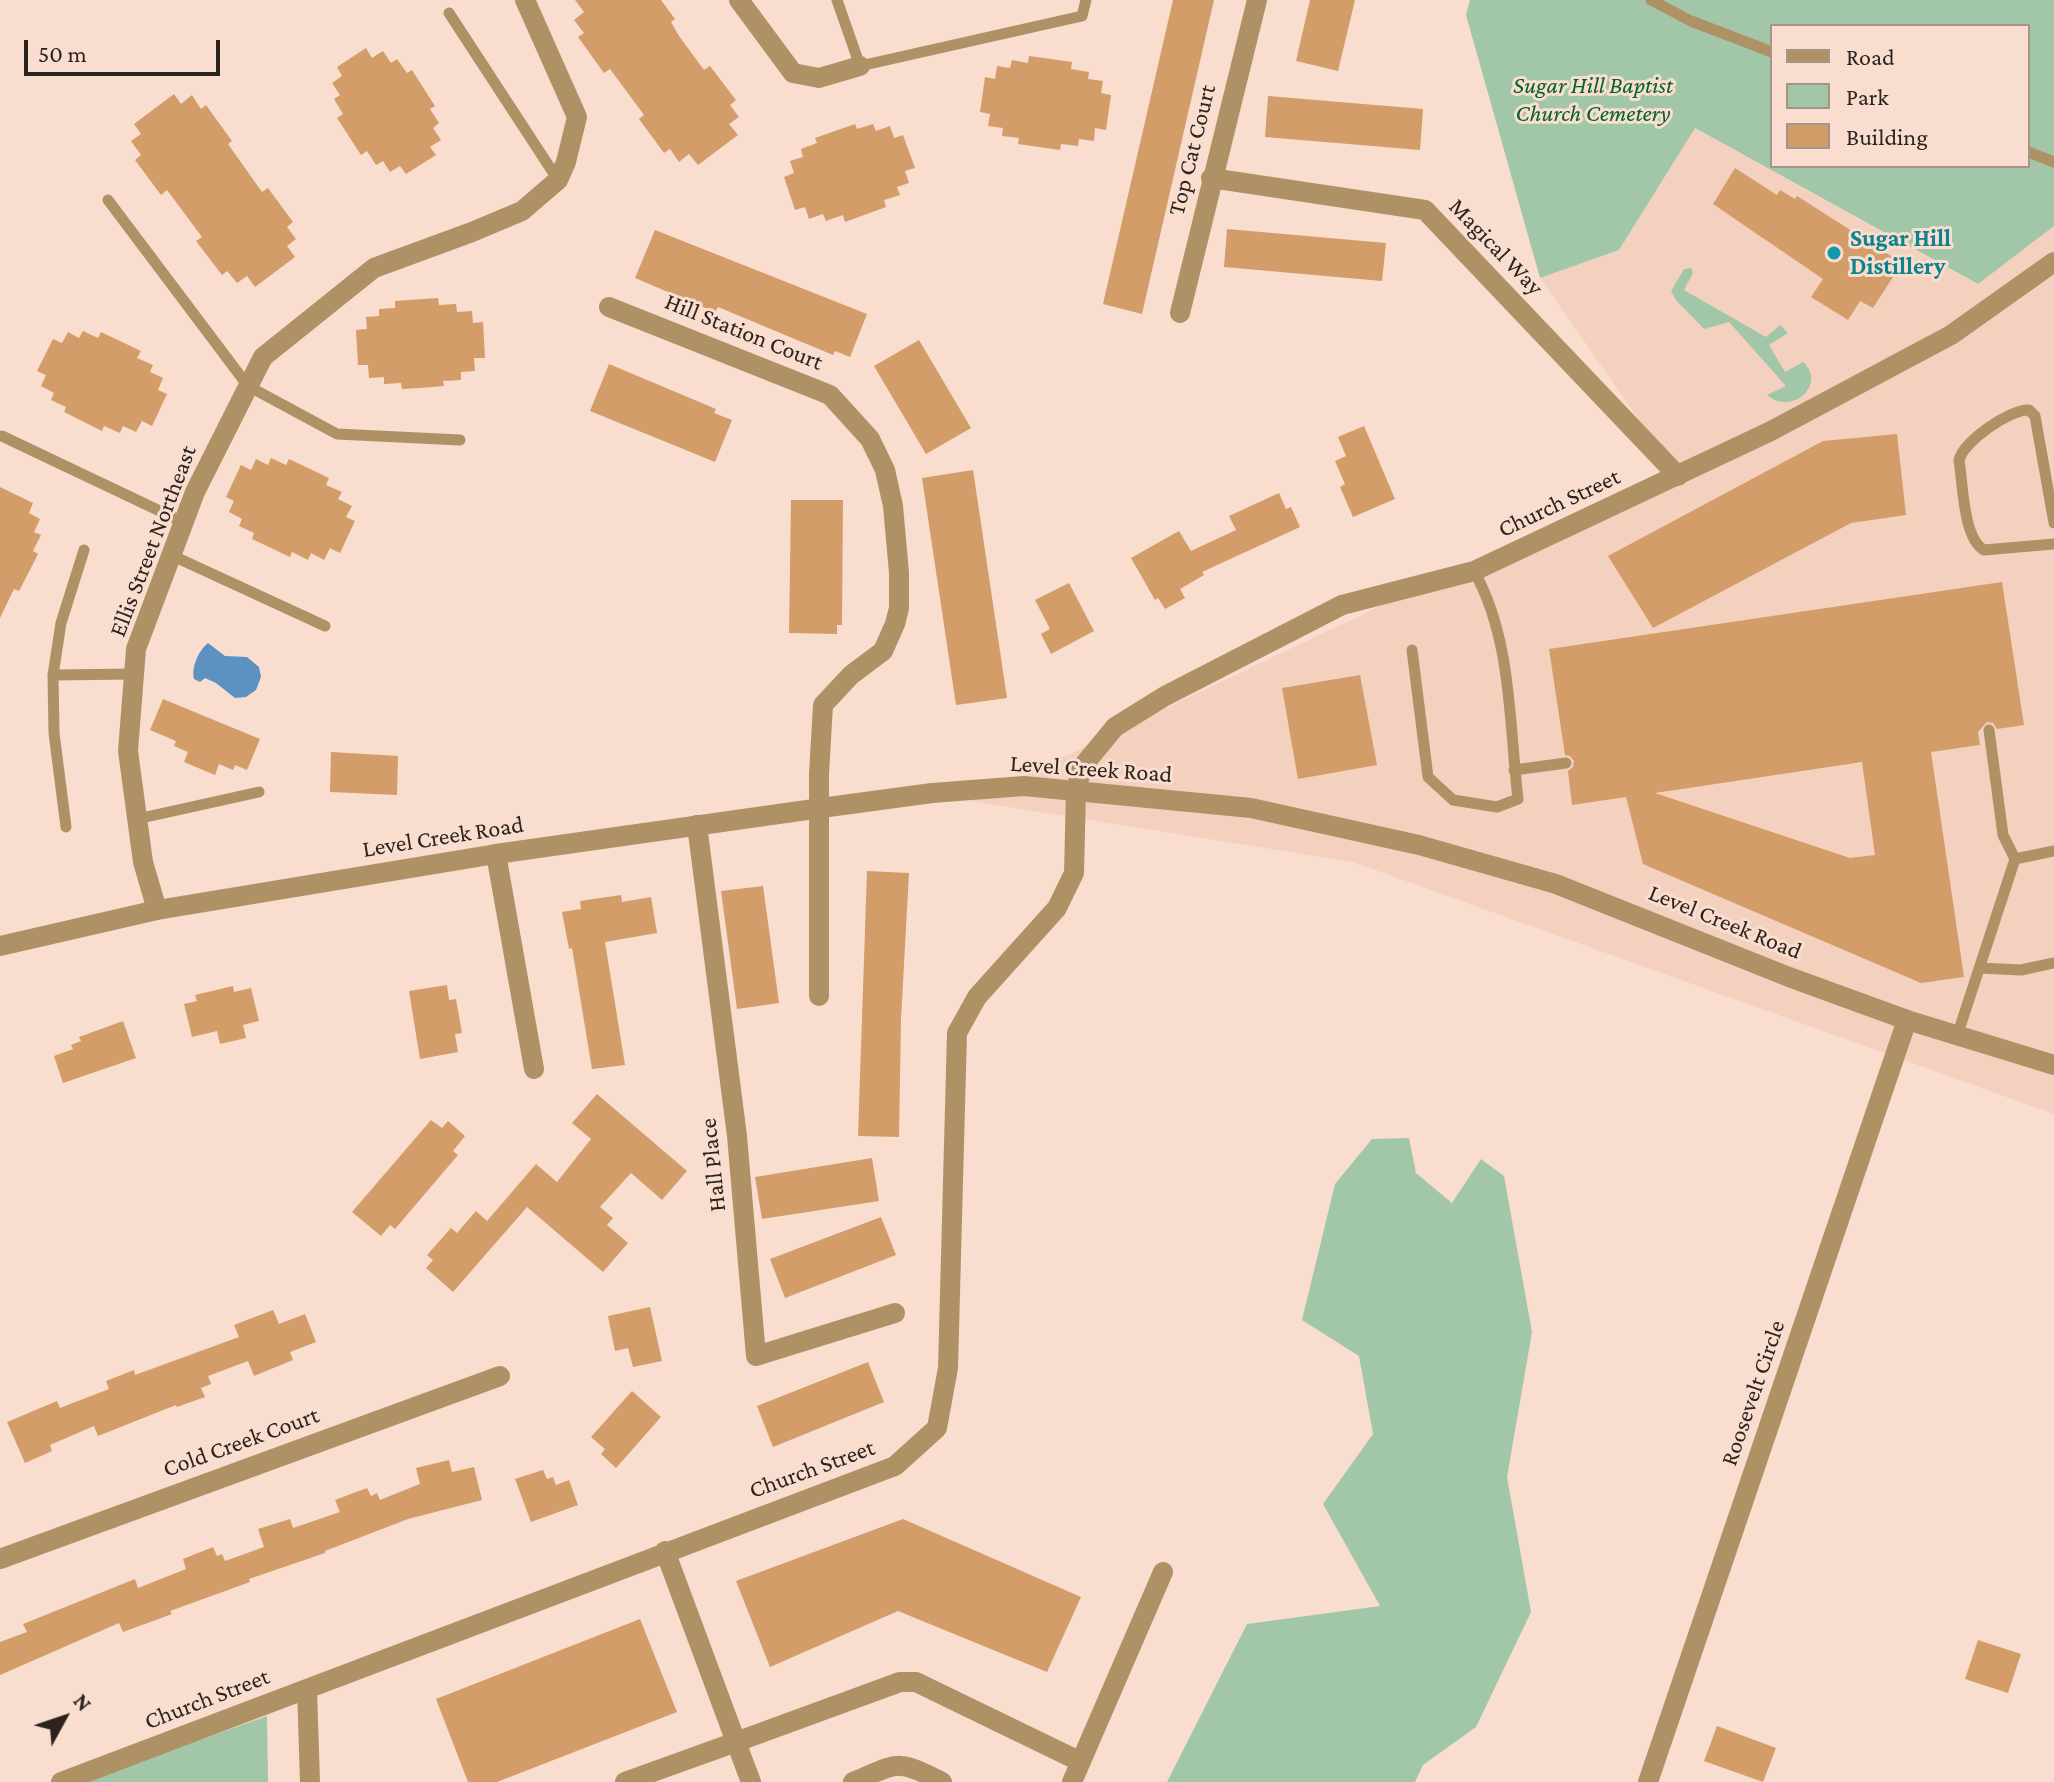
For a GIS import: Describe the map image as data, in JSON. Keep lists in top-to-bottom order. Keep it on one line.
{"streets":{"street":["Top Cat Court","Magical Way","Hill Station Court","Church Street","Ellis Street Northeast","Level Creek Road","Hall Place","Roosevelt Circle","Cold Creek Court"]},"crossings":[["Top Cat Court","Magical Way"],["Magical Way","Church Street"],["Hill Station Court","Level Creek Road"],["Church Street","Level Creek Road"],["Ellis Street Northeast","Level Creek Road"],["Level Creek Road","Hall Place"],["Level Creek Road","Roosevelt Circle"]],"parks":["Sugar Hill Baptist Church Cemetery"],"places":["Sugar Hill Distillery"],"legend":["Road","Park","Building"],"scale_bar":"50 m","north":"top right"}
